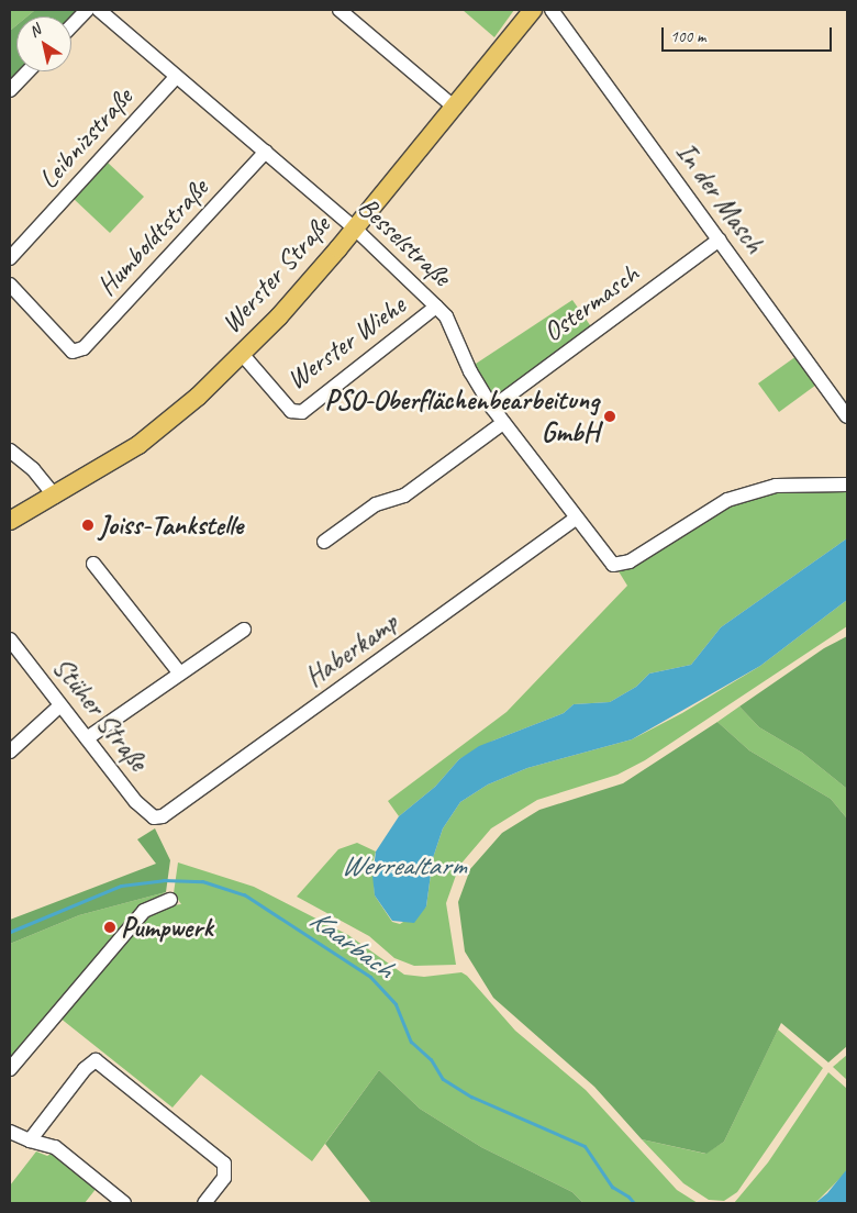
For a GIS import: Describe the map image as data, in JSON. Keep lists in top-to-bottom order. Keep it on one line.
{"streets":{"main road":["Werster Straße"],"street":["Leibnizstraße","In der Masch","Humboldtstraße","Besselstraße","Ostermasch","Werster Wiehe","Haberkamp","Stüher Straße"]},"crossings":[["Leibnizstraße","Besselstraße"],["In der Masch","Ostermasch"],["Humboldtstraße","Besselstraße"],["Besselstraße","Werster Straße"],["Besselstraße","Ostermasch"],["Besselstraße","Werster Wiehe"],["Besselstraße","Haberkamp"],["Werster Straße","Werster Wiehe"],["Haberkamp","Stüher Straße"]],"water":["Werrealtarm","Kaarbach"],"places":["PSO-Oberflächenbearbeitung GmbH","Joiss-Tankstelle","Pumpwerk"],"scale_bar":"100 m","north":"top left"}
